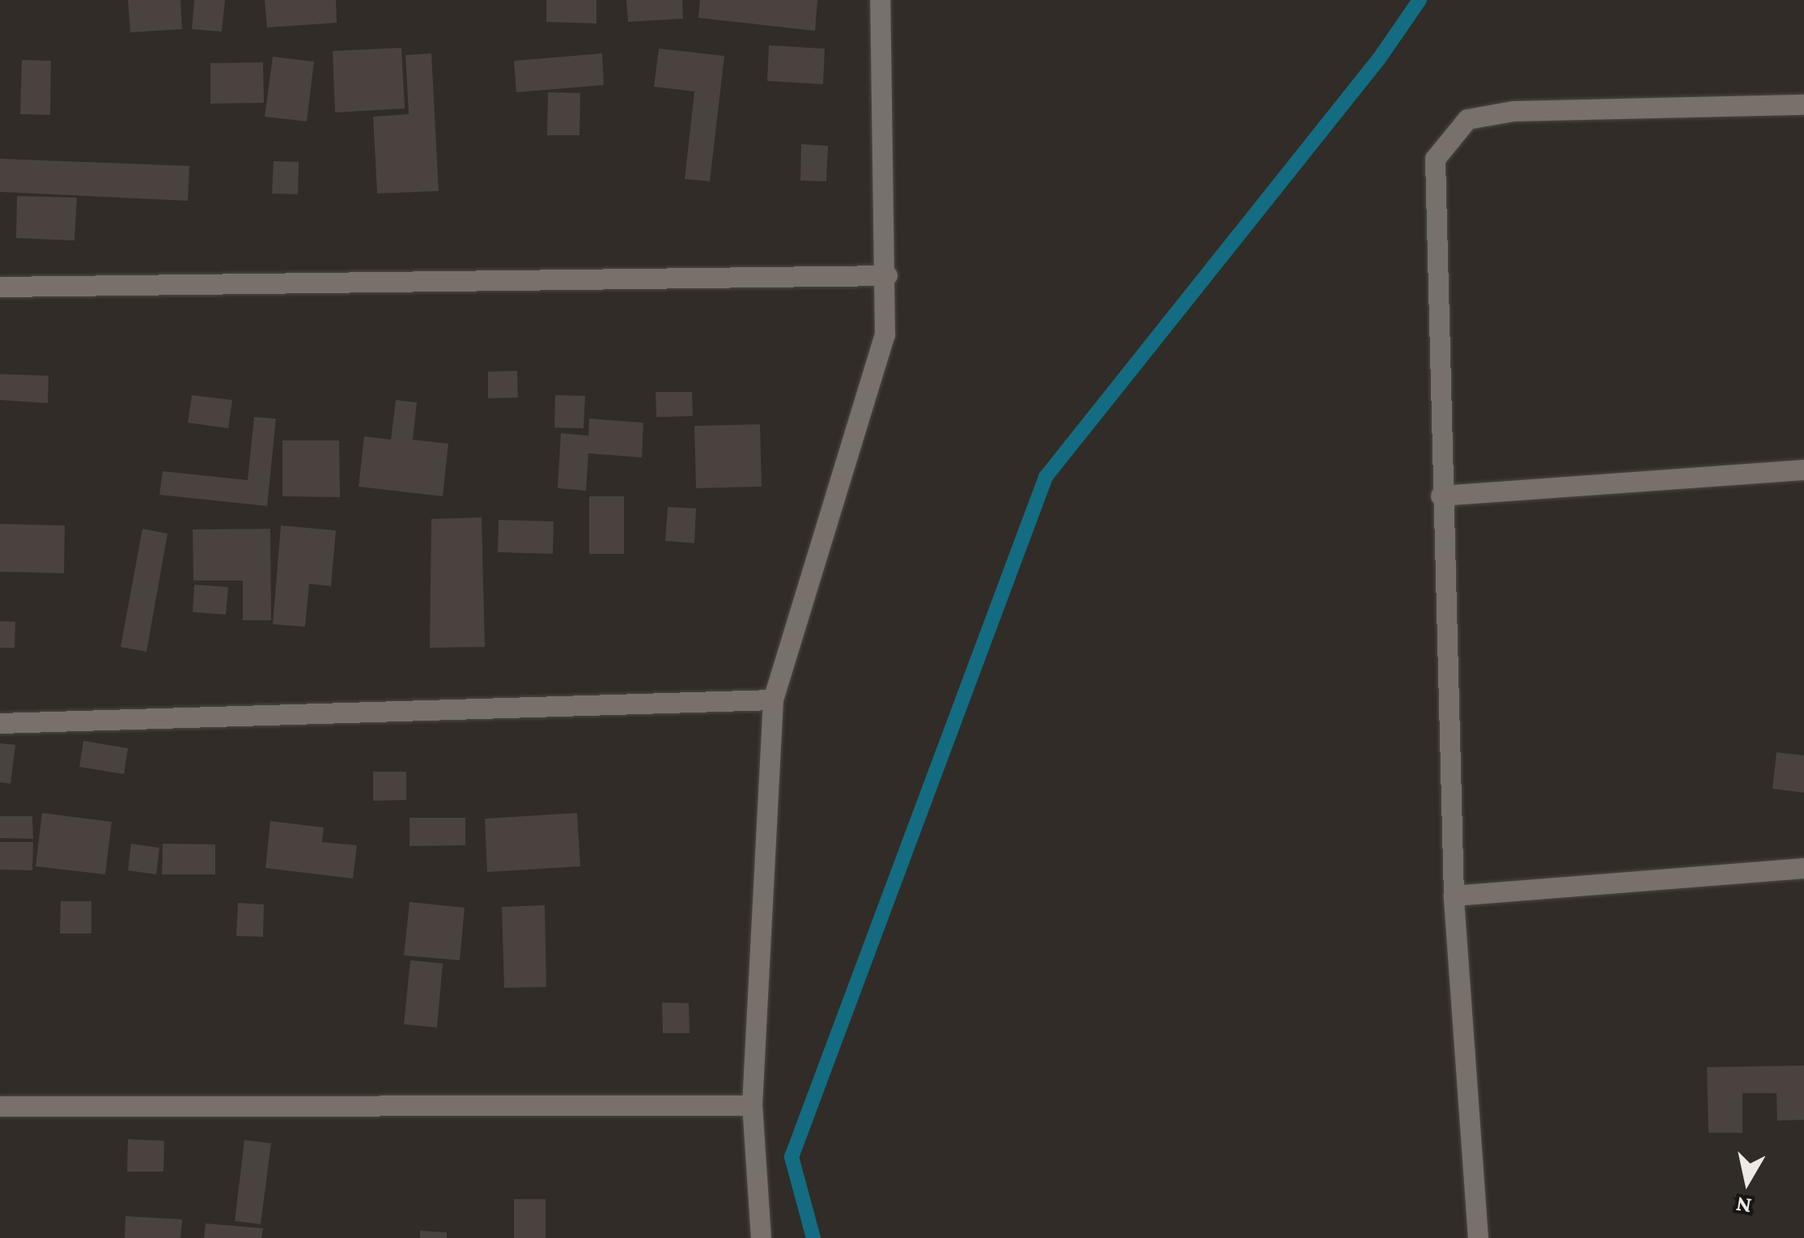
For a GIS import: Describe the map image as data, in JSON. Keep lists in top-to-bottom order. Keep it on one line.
{"north":"bottom"}
